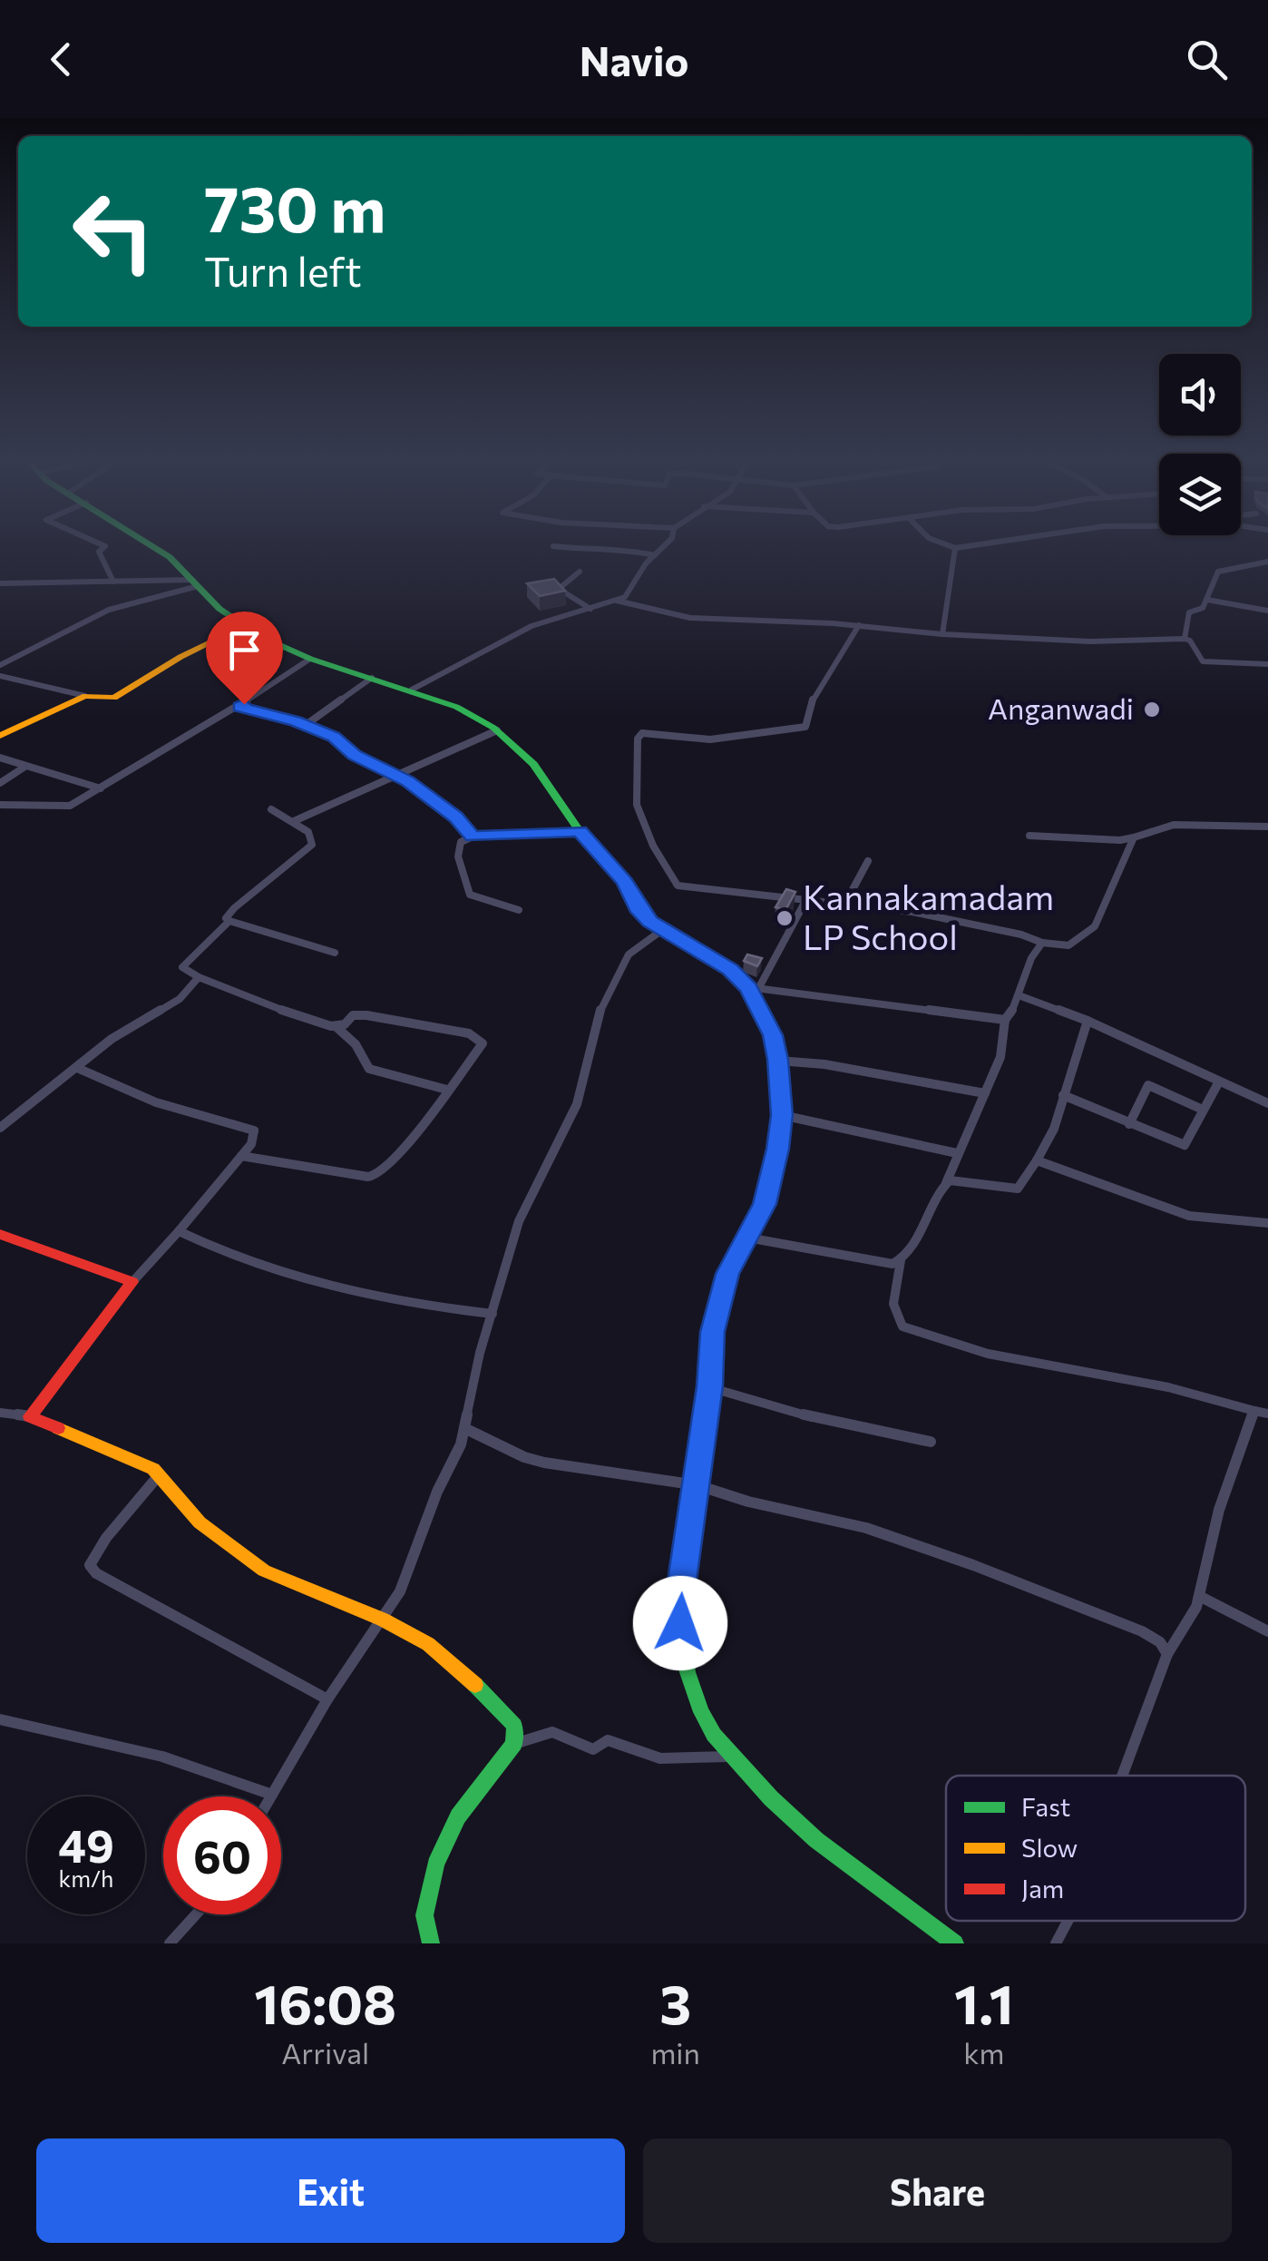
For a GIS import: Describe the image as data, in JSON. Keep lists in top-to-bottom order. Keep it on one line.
{"places":["Anganwadi","Kannakamadam LP School"],"legend":["Fast","Slow","Jam"],"page":{"header":"Navio","turn":["730 m","Turn left"],"speed":"49 km/h","limit":"60","eta":["16:08","Arrival","3","min","1.1","km"],"buttons":["Exit","Share"]}}
